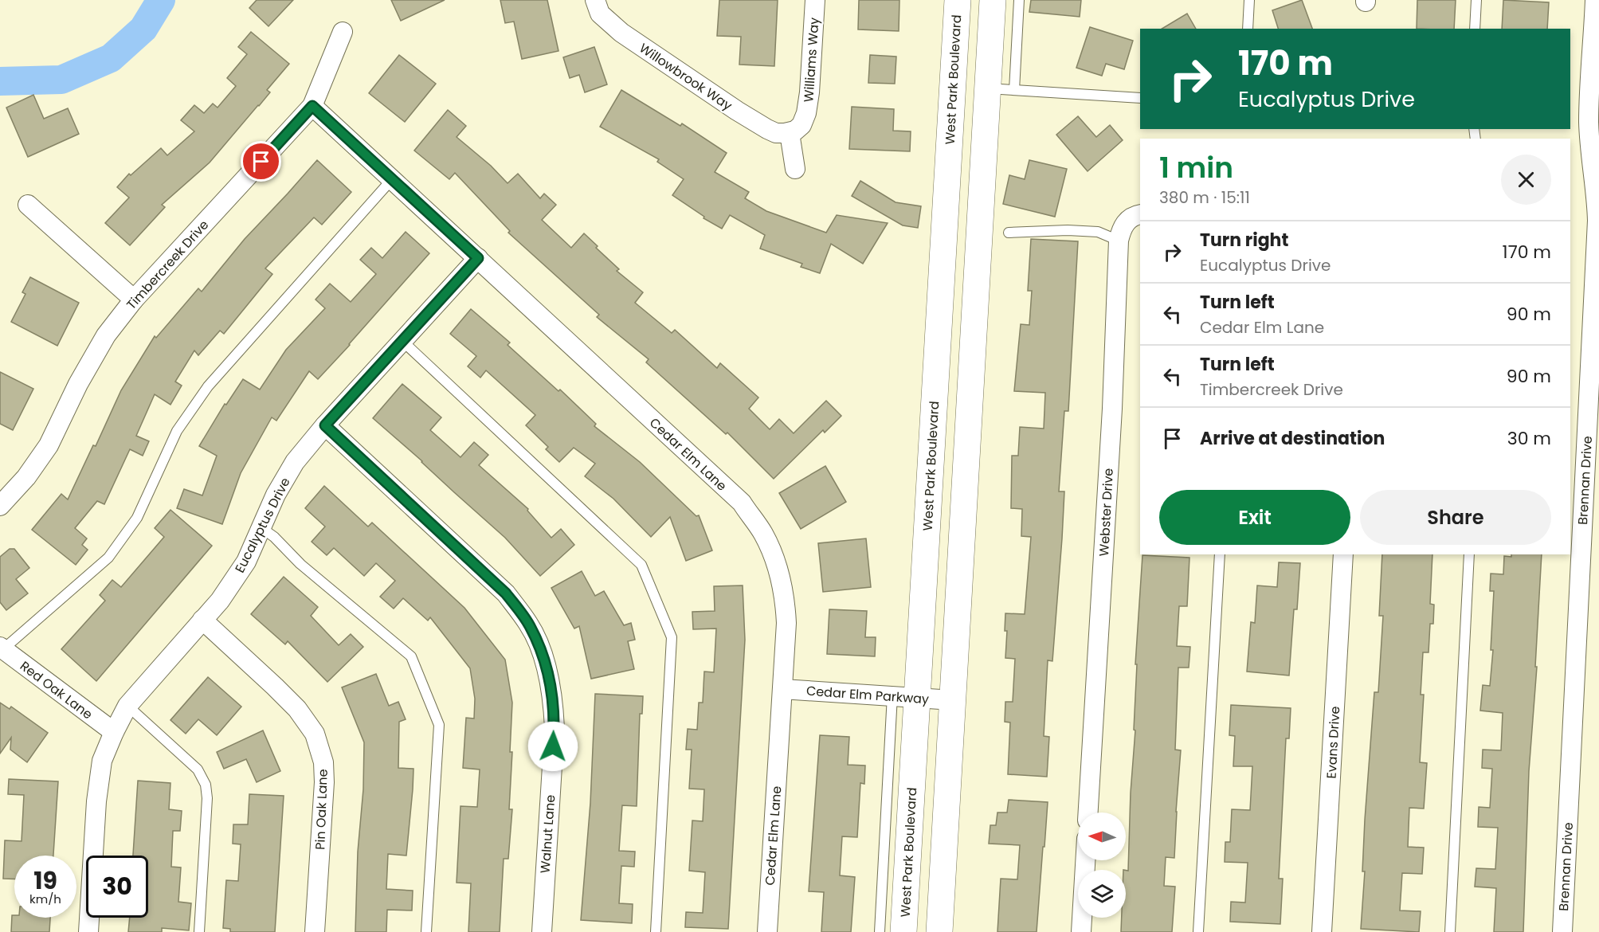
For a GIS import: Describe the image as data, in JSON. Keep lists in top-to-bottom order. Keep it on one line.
{"streets":{"main road":["West Park Boulevard"],"street":["Williams Way","Willowbrook Way","Timbercreek Drive","Cedar Elm Lane","Brennan Drive","Webster Drive","Eucalyptus Drive","Red Oak Lane","Cedar Elm Parkway","Evans Drive","Pin Oak Lane","Walnut Lane"]},"crossings":[["Williams Way","Willowbrook Way"],["West Park Boulevard","Cedar Elm Parkway"],["Timbercreek Drive","Cedar Elm Lane"],["Cedar Elm Lane","Eucalyptus Drive"],["Cedar Elm Lane","Cedar Elm Parkway"],["Eucalyptus Drive","Red Oak Lane"],["Eucalyptus Drive","Pin Oak Lane"],["Eucalyptus Drive","Walnut Lane"]],"north":"left","page":{"turn":["170 m","Eucalyptus Drive"],"heading":["1 min","380 m · 15:11"],"list":[{"name":"Turn right","note":"Eucalyptus Drive","value":"170 m"},{"name":"Turn left","note":"Cedar Elm Lane","value":"90 m"},{"name":"Turn left","note":"Timbercreek Drive","value":"90 m"},{"name":"Arrive at destination","value":"30 m"}],"buttons":["Exit","Share"],"speed":"19 km/h","limit":"30"}}
